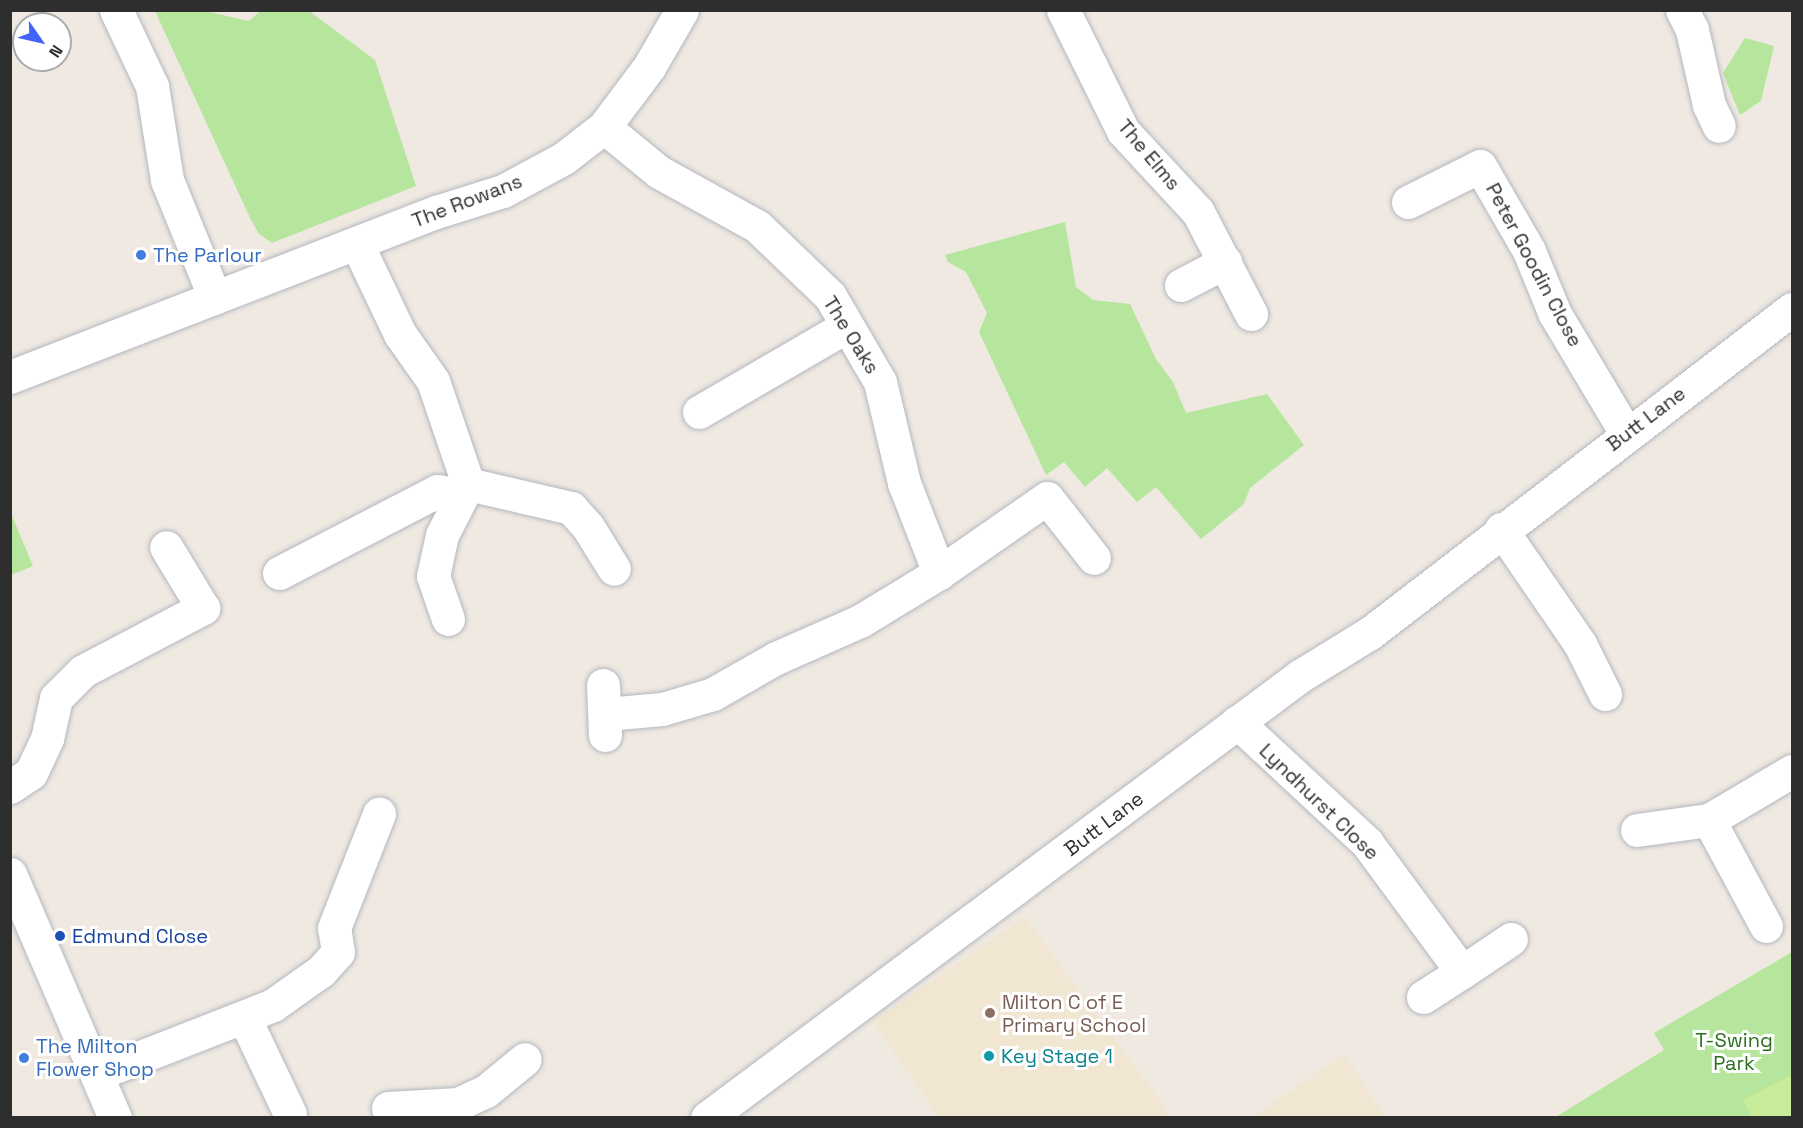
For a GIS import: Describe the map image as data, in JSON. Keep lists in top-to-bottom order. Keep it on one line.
{"streets":{"street":["The Elms","The Rowans","Peter Goodin Close","The Oaks","Butt Lane","Lyndhurst Close"]},"crossings":[["The Rowans","The Oaks"],["Peter Goodin Close","Butt Lane"],["Butt Lane","Lyndhurst Close"]],"parks":["T-Swing Park"],"places":["The Parlour","Edmund Close","Milton C of E Primary School","Key Stage 1","The Milton Flower Shop"],"north":"bottom right"}
